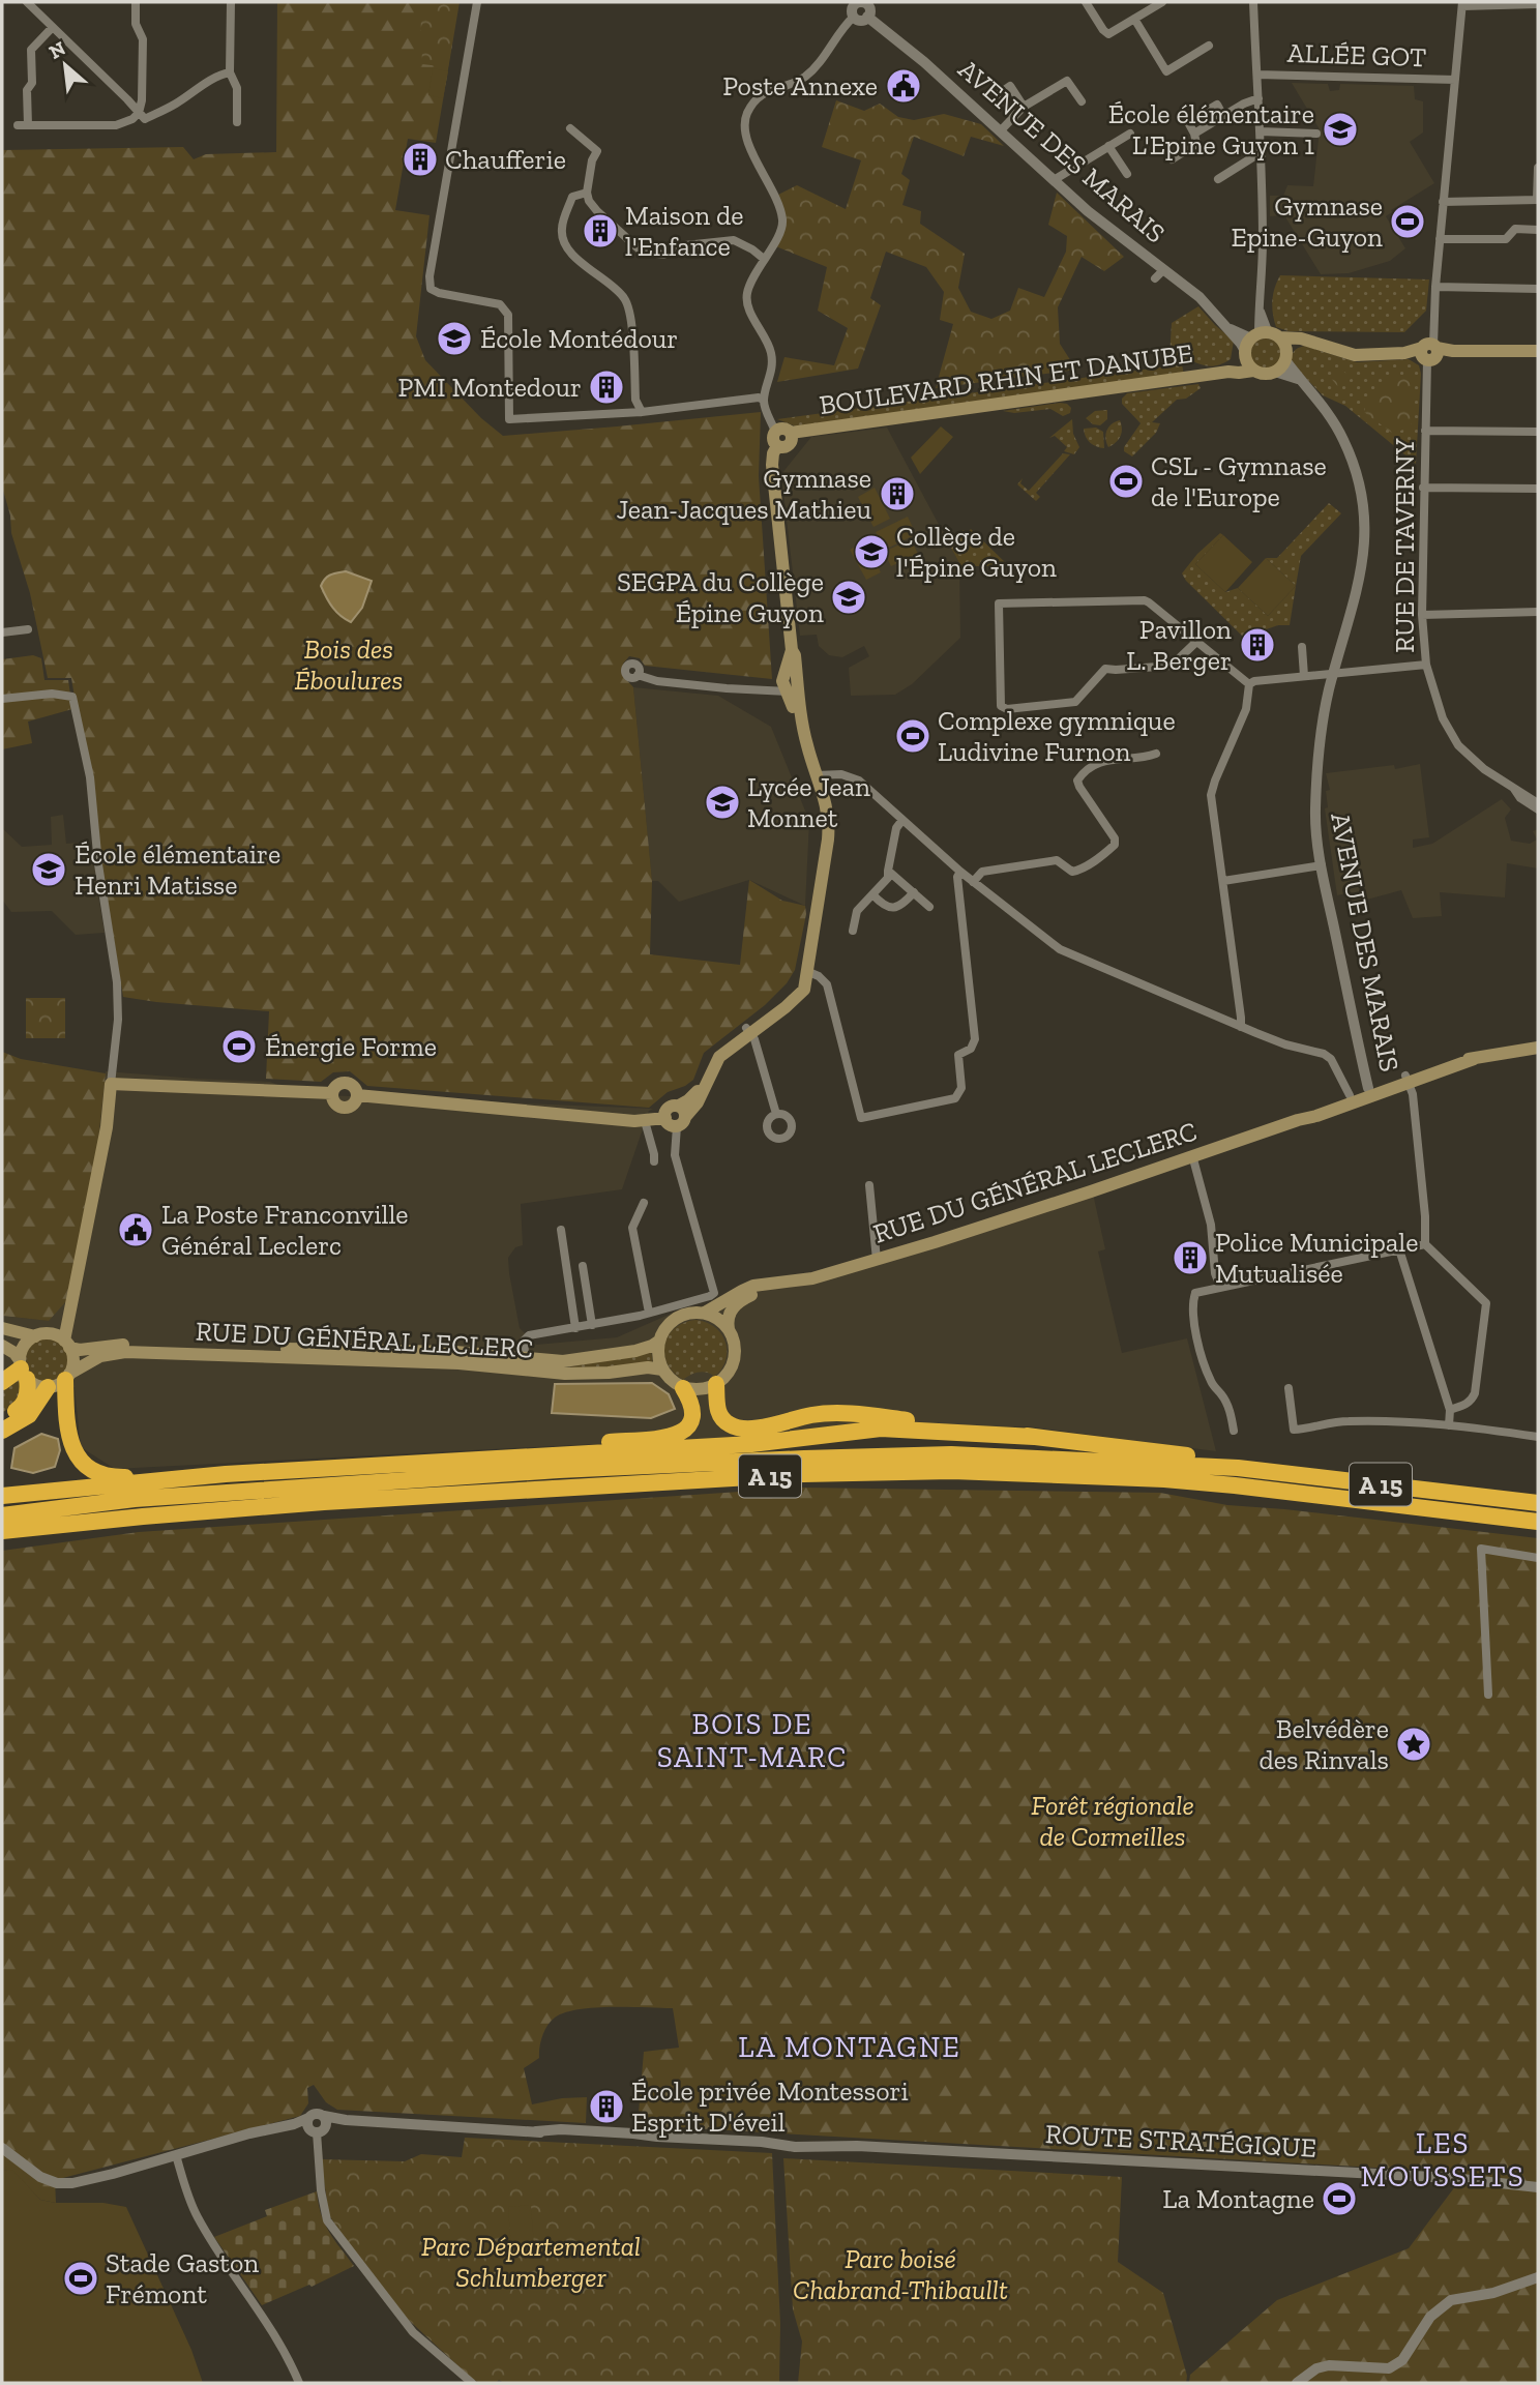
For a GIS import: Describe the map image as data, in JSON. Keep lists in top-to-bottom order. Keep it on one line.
{"streets":{"highway":["A 15"],"main road":["BOULEVARD RHIN ET DANUBE","RUE DU GÉNÉRAL LECLERC"],"street":["ALLÉE GOT","AVENUE DES MARAIS","RUE DE TAVERNY","ROUTE STRATÉGIQUE"]},"crossings":[["ALLÉE GOT","RUE DE TAVERNY"],["AVENUE DES MARAIS","BOULEVARD RHIN ET DANUBE"],["AVENUE DES MARAIS","RUE DU GÉNÉRAL LECLERC"]],"districts":["BOIS DE SAINT-MARC","LA MONTAGNE","LES MOUSSETS"],"parks":["Bois des Éboulures","Forêt régionale de Cormeilles","Parc Départemental Schlumberger","Parc boisé Chabrand-Thibaullt"],"places":{"public building":["Poste Annexe","La Poste Franconville Général Leclerc"],"school or university":["École élémentaire L'Epine Guyon 1","École Montédour","Collège de l'Épine Guyon","SEGPA du Collège Épine Guyon","Lycée Jean Monnet","École élémentaire Henri Matisse"],"building":["Chaufferie","Maison de l'Enfance","PMI Montedour","Gymnase Jean-Jacques Mathieu","Pavillon L. Berger","Police Municipale Mutualisée","École privée Montessori Esprit D'éveil"],"sports":["Gymnase Epine-Guyon","CSL - Gymnase de l'Europe","Complexe gymnique Ludivine Furnon","Énergie Forme","La Montagne","Stade Gaston Frémont"],"place":["Belvédère des Rinvals"]},"north":"top left"}
